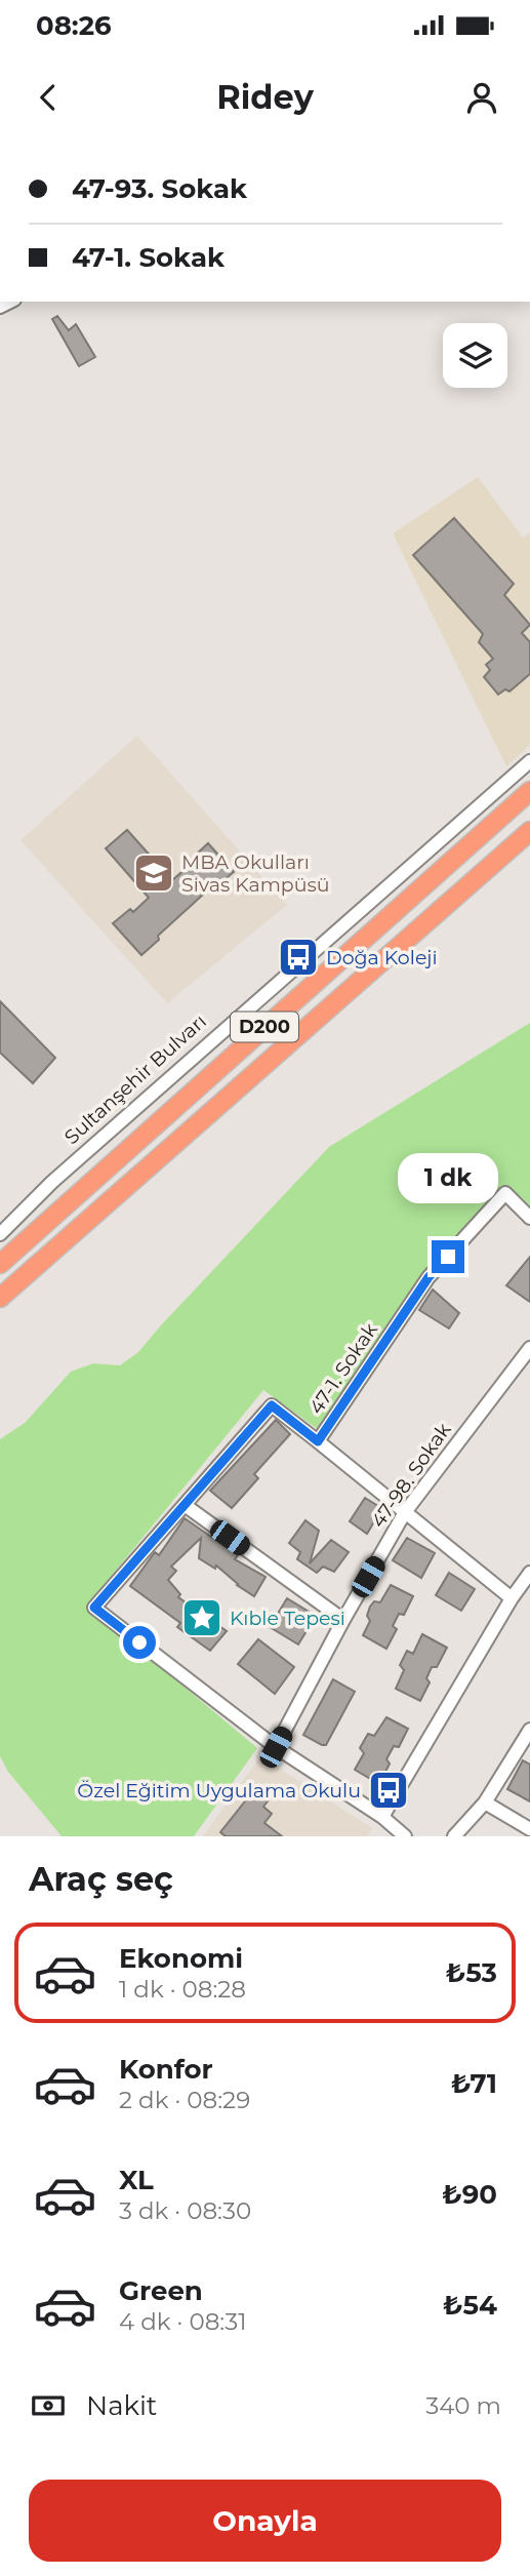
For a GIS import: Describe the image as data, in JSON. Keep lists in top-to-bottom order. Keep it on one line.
{"streets":{"highway":["D200"],"street":["Sultanşehir Bulvarı","47-1. Sokak","47-98. Sokak"]},"crossings":[["47-1. Sokak","47-98. Sokak"]],"places":{"school or university":["MBA Okulları Sivas Kampüsü"],"bus stop":["Doğa Koleji","Özel Eğitim Uygulama Okulu"],"place":["Kıble Tepesi"]},"page":{"status":"08:26","header":"Ridey","banner":["47-93. Sokak","47-1. Sokak"],"bubble":"1 dk","heading":"Araç seç","list":[{"name":"Ekonomi","note":"1 dk · 08:28","value":"₺53"},{"name":"Konfor","note":"2 dk · 08:29","value":"₺71"},{"name":"XL","note":"3 dk · 08:30","value":"₺90"},{"name":"Green","note":"4 dk · 08:31","value":"₺54"}],"pay":["Nakit","340 m"],"buttons":"Onayla"}}
